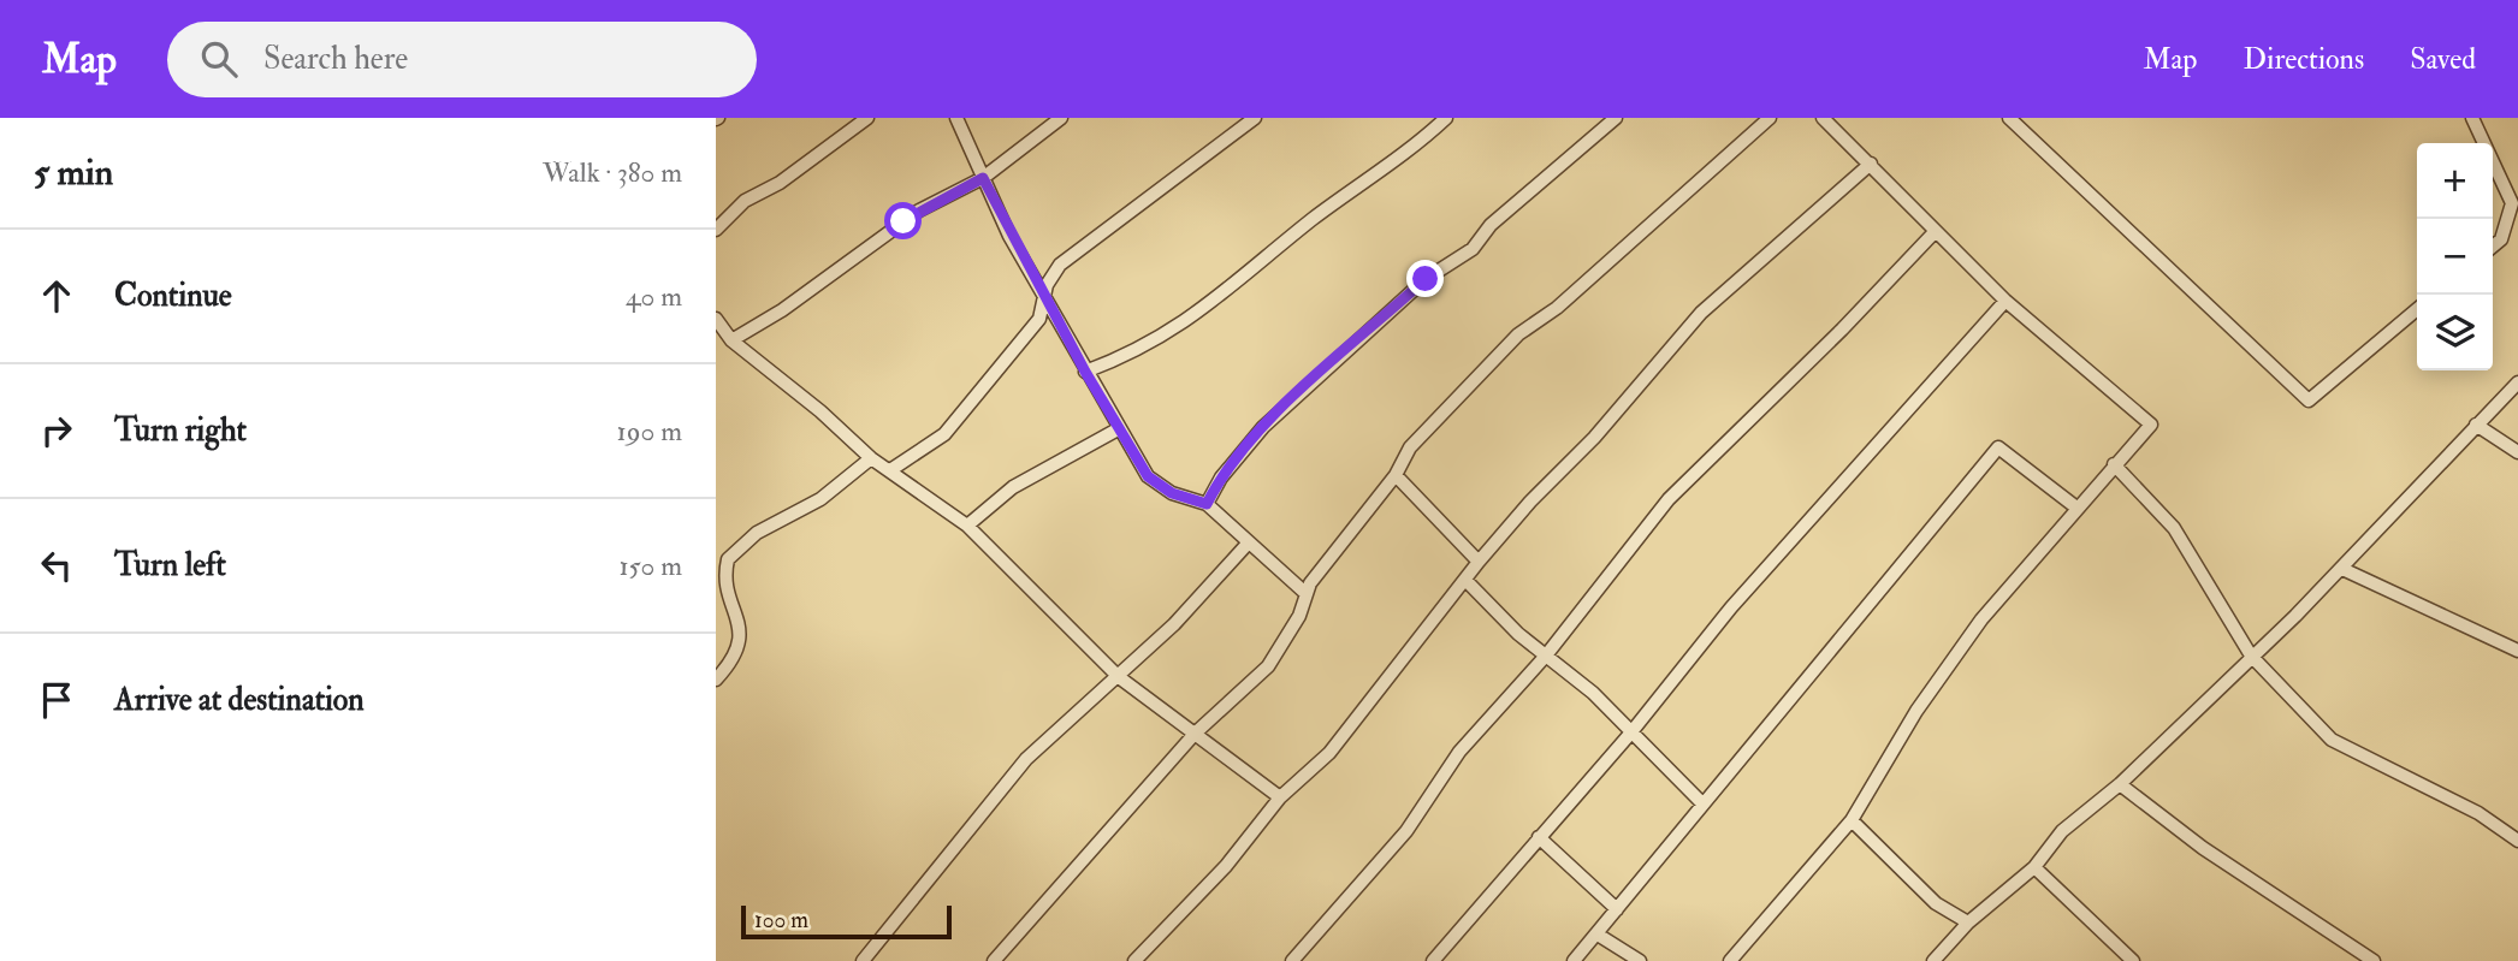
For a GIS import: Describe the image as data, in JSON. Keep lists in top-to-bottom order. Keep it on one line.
{"scale_bar":"100 m","page":{"header":"Map","search":"Search here","nav":["Map","Directions","Saved"],"heading":["5 min","Walk · 380 m"],"map_buttons":["+","−"],"list":[["Continue","40 m"],["Turn right","190 m"],["Turn left","150 m"],"Arrive at destination"],"scale":"100 m"}}
